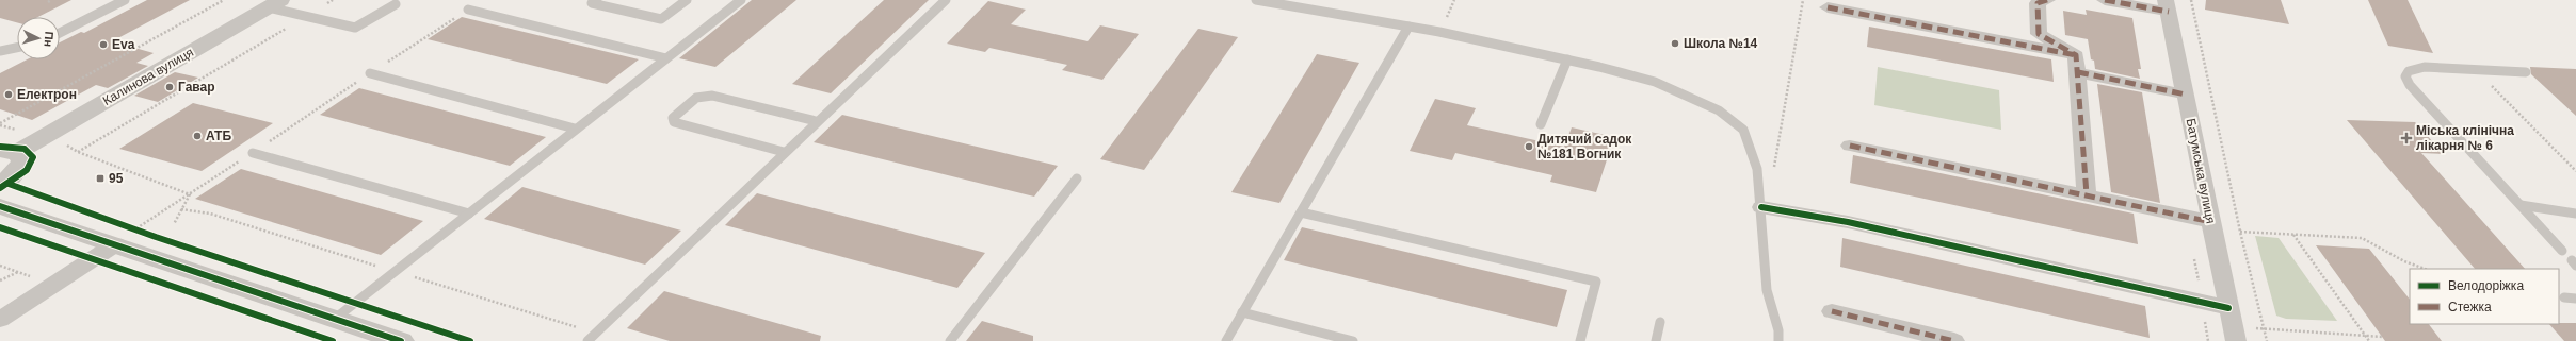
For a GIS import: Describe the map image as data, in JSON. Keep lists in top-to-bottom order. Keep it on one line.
{"streets":{"street":["Калинова вулиця","Батумська вулиця"]},"places":{"other":["Школа №14","Eva","Гавар","Електрон","АТБ","Дитячий садок №181 Вогник"],"health":["Міська клінічна лікарня № 6"],"transit":["95"]},"legend":["Велодоріжка","Стежка"],"north":"right"}
